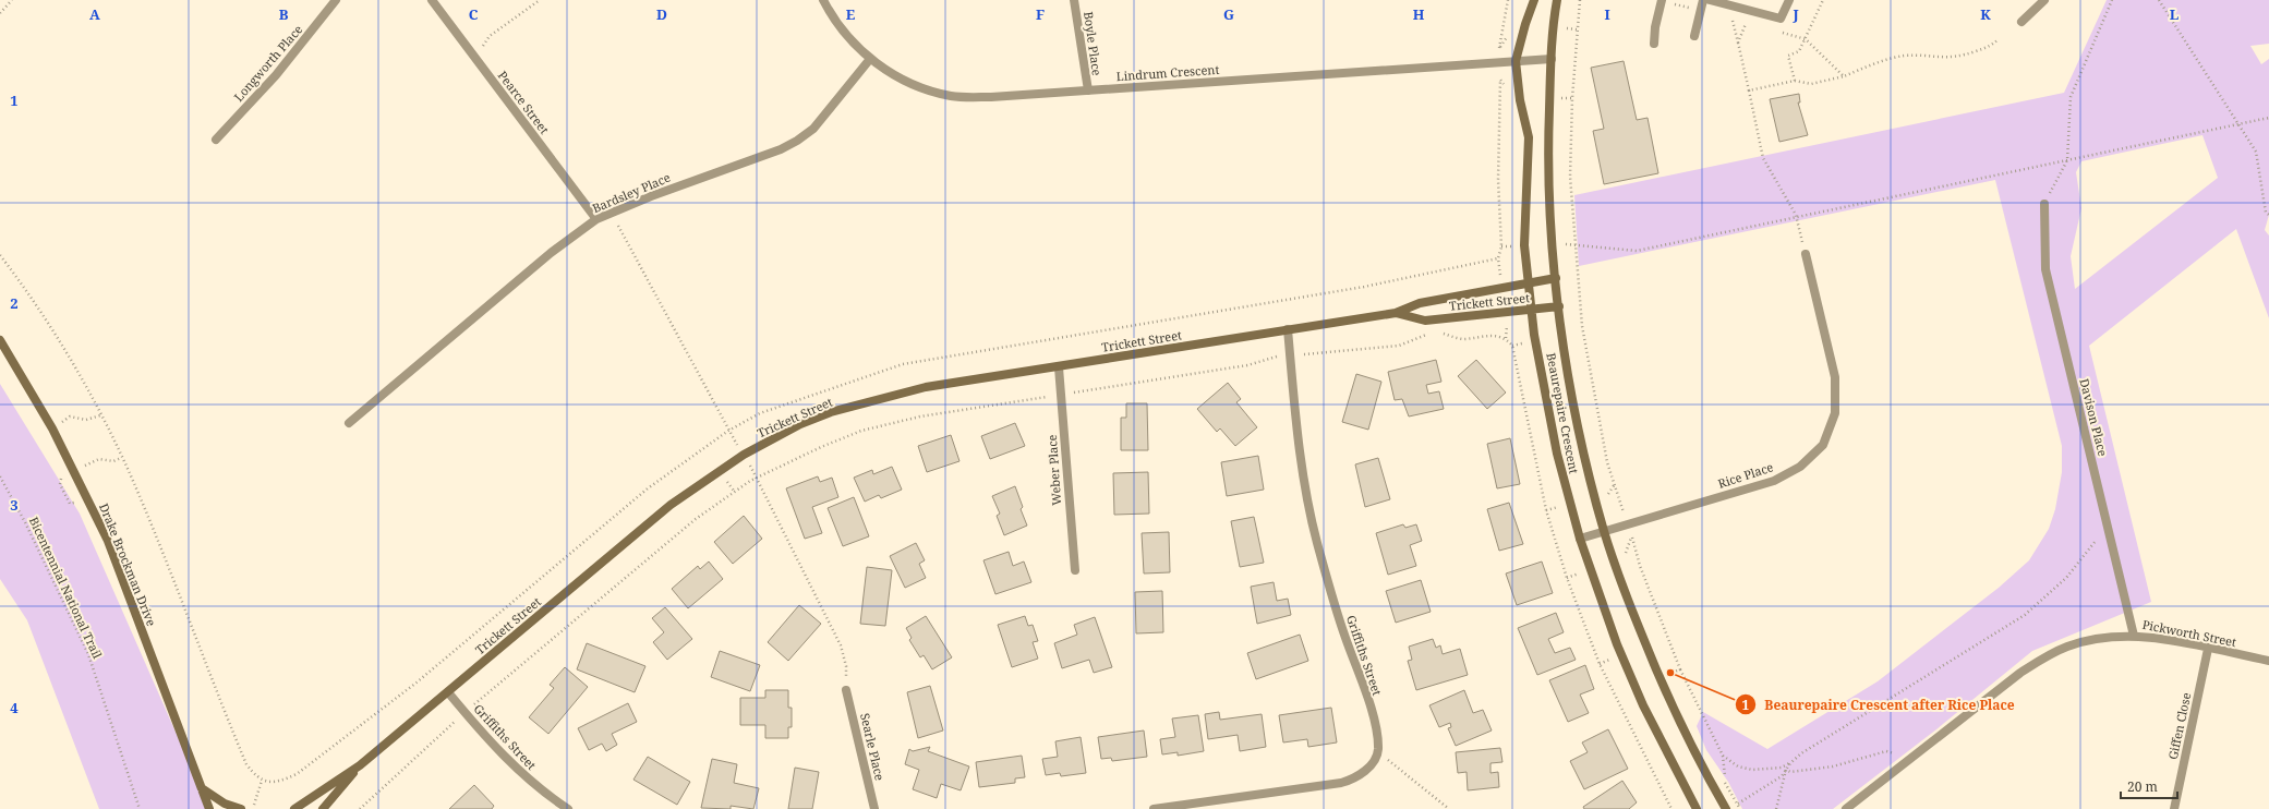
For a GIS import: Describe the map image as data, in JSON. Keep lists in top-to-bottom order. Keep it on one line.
{"streets":{"street":["Boyle Place","Longworth Place","Lindrum Crescent","Pearce Street","Bardsley Place","Trickett Street","Beaurepaire Crescent","Davison Place","Weber Place","Rice Place","Drake Brockman Drive","Pickworth Street","Griffiths Street","Giffen Close","Searle Place"],"path":["Bicentennial National Trail"]},"crossings":[["Boyle Place","Lindrum Crescent"],["Lindrum Crescent","Bardsley Place"],["Lindrum Crescent","Beaurepaire Crescent"],["Pearce Street","Bardsley Place"],["Trickett Street","Beaurepaire Crescent"],["Trickett Street","Weber Place"],["Trickett Street","Griffiths Street"],["Beaurepaire Crescent","Rice Place"],["Davison Place","Pickworth Street"],["Pickworth Street","Giffen Close"]],"places":["Beaurepaire Crescent after Rice Place"],"scale_bar":"20 m","grid":{"columns":["A","B","C","D","E","F","G","H","I","J","K","L"],"rows":["1","2","3","4"]}}
